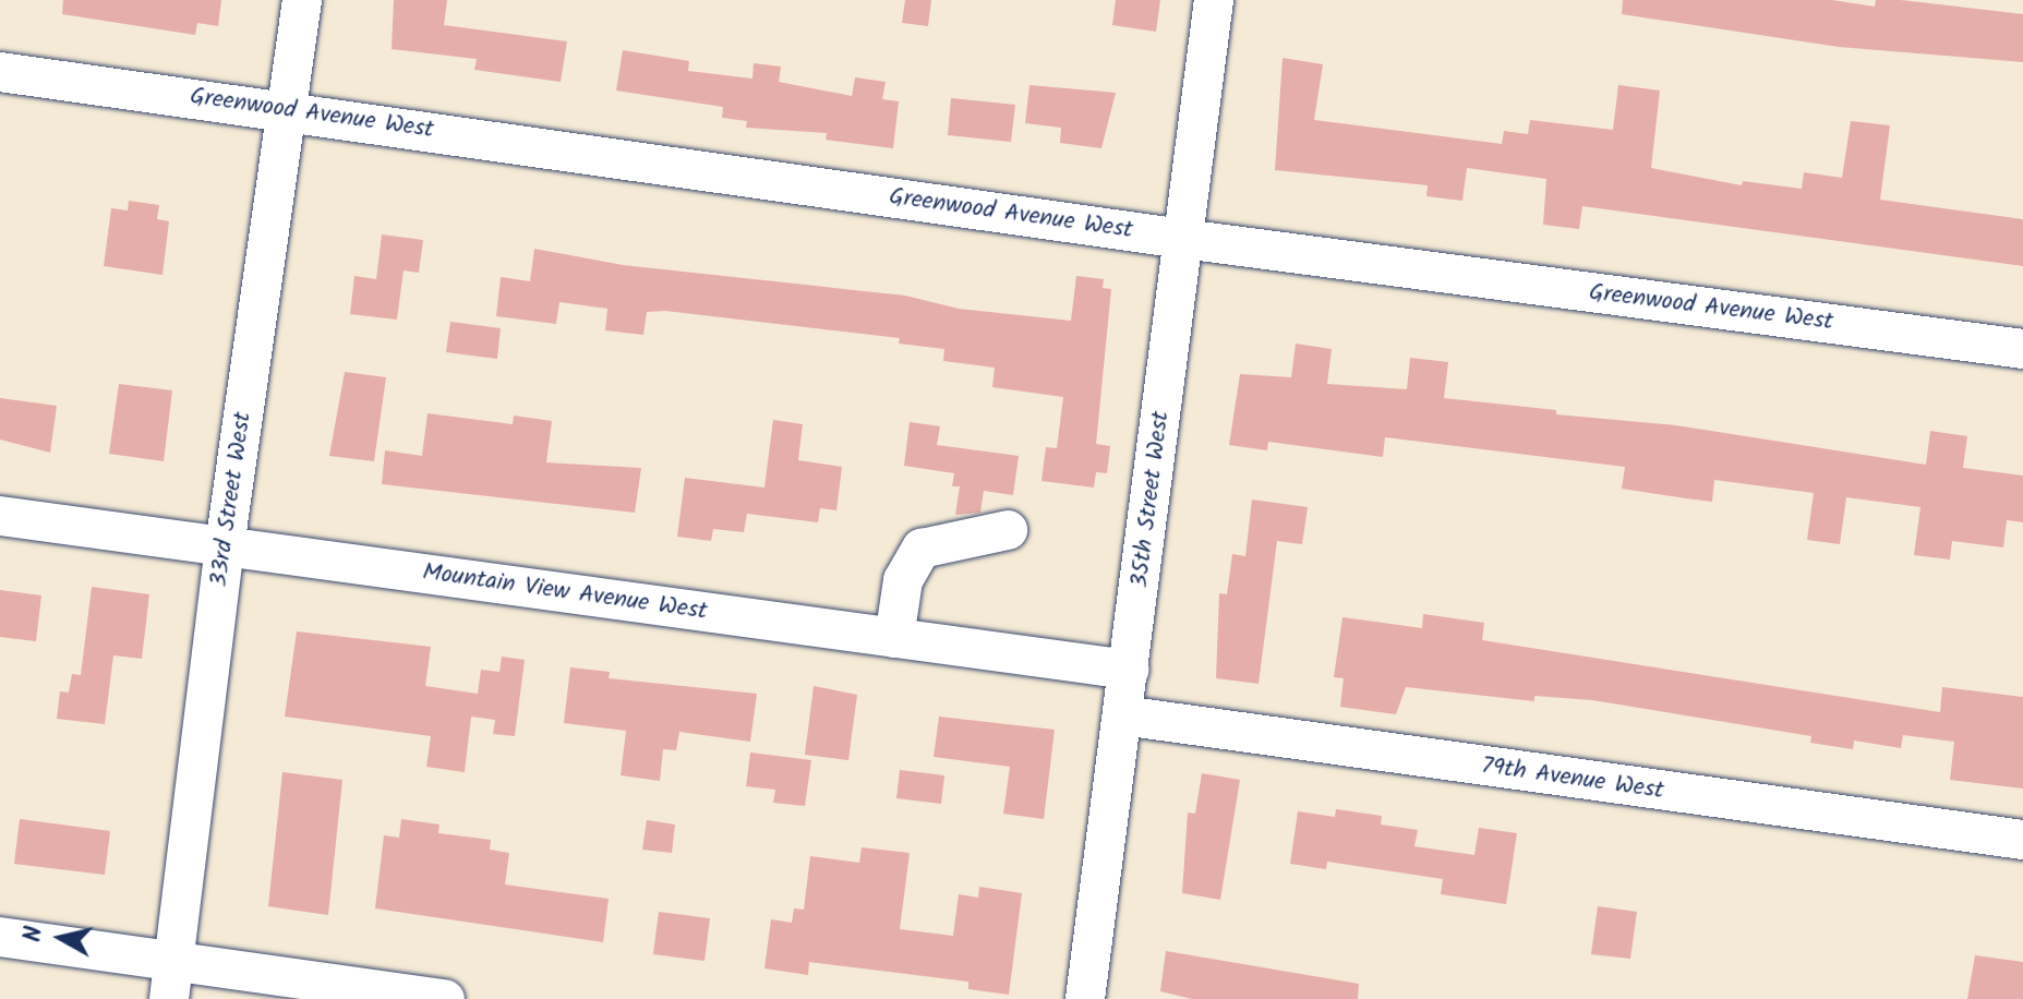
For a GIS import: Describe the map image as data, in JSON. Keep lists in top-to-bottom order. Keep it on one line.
{"streets":{"street":["Greenwood Avenue West","33rd Street West","35th Street West","Mountain View Avenue West","79th Avenue West"]},"crossings":[["Greenwood Avenue West","33rd Street West"],["Greenwood Avenue West","35th Street West"],["33rd Street West","Mountain View Avenue West"],["35th Street West","Mountain View Avenue West"],["35th Street West","79th Avenue West"]],"north":"left"}
